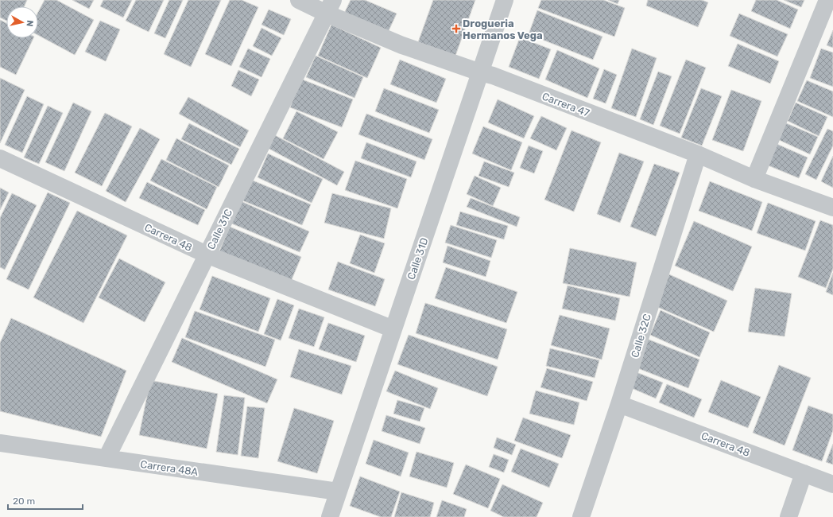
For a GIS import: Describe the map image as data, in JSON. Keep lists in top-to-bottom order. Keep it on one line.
{"streets":{"street":["Carrera 47","Calle 31C","Carrera 48","Calle 31D","Calle 32C","Carrera 48A"]},"crossings":[["Carrera 47","Calle 31C"],["Carrera 47","Calle 31D"],["Carrera 47","Calle 32C"],["Calle 31C","Carrera 48"],["Calle 31C","Carrera 48A"],["Carrera 48","Calle 31D"],["Carrera 48","Calle 32C"],["Calle 31D","Carrera 48A"]],"places":{"health":["Drogueria Hermanos Vega"]},"scale_bar":"20 m","north":"right"}
